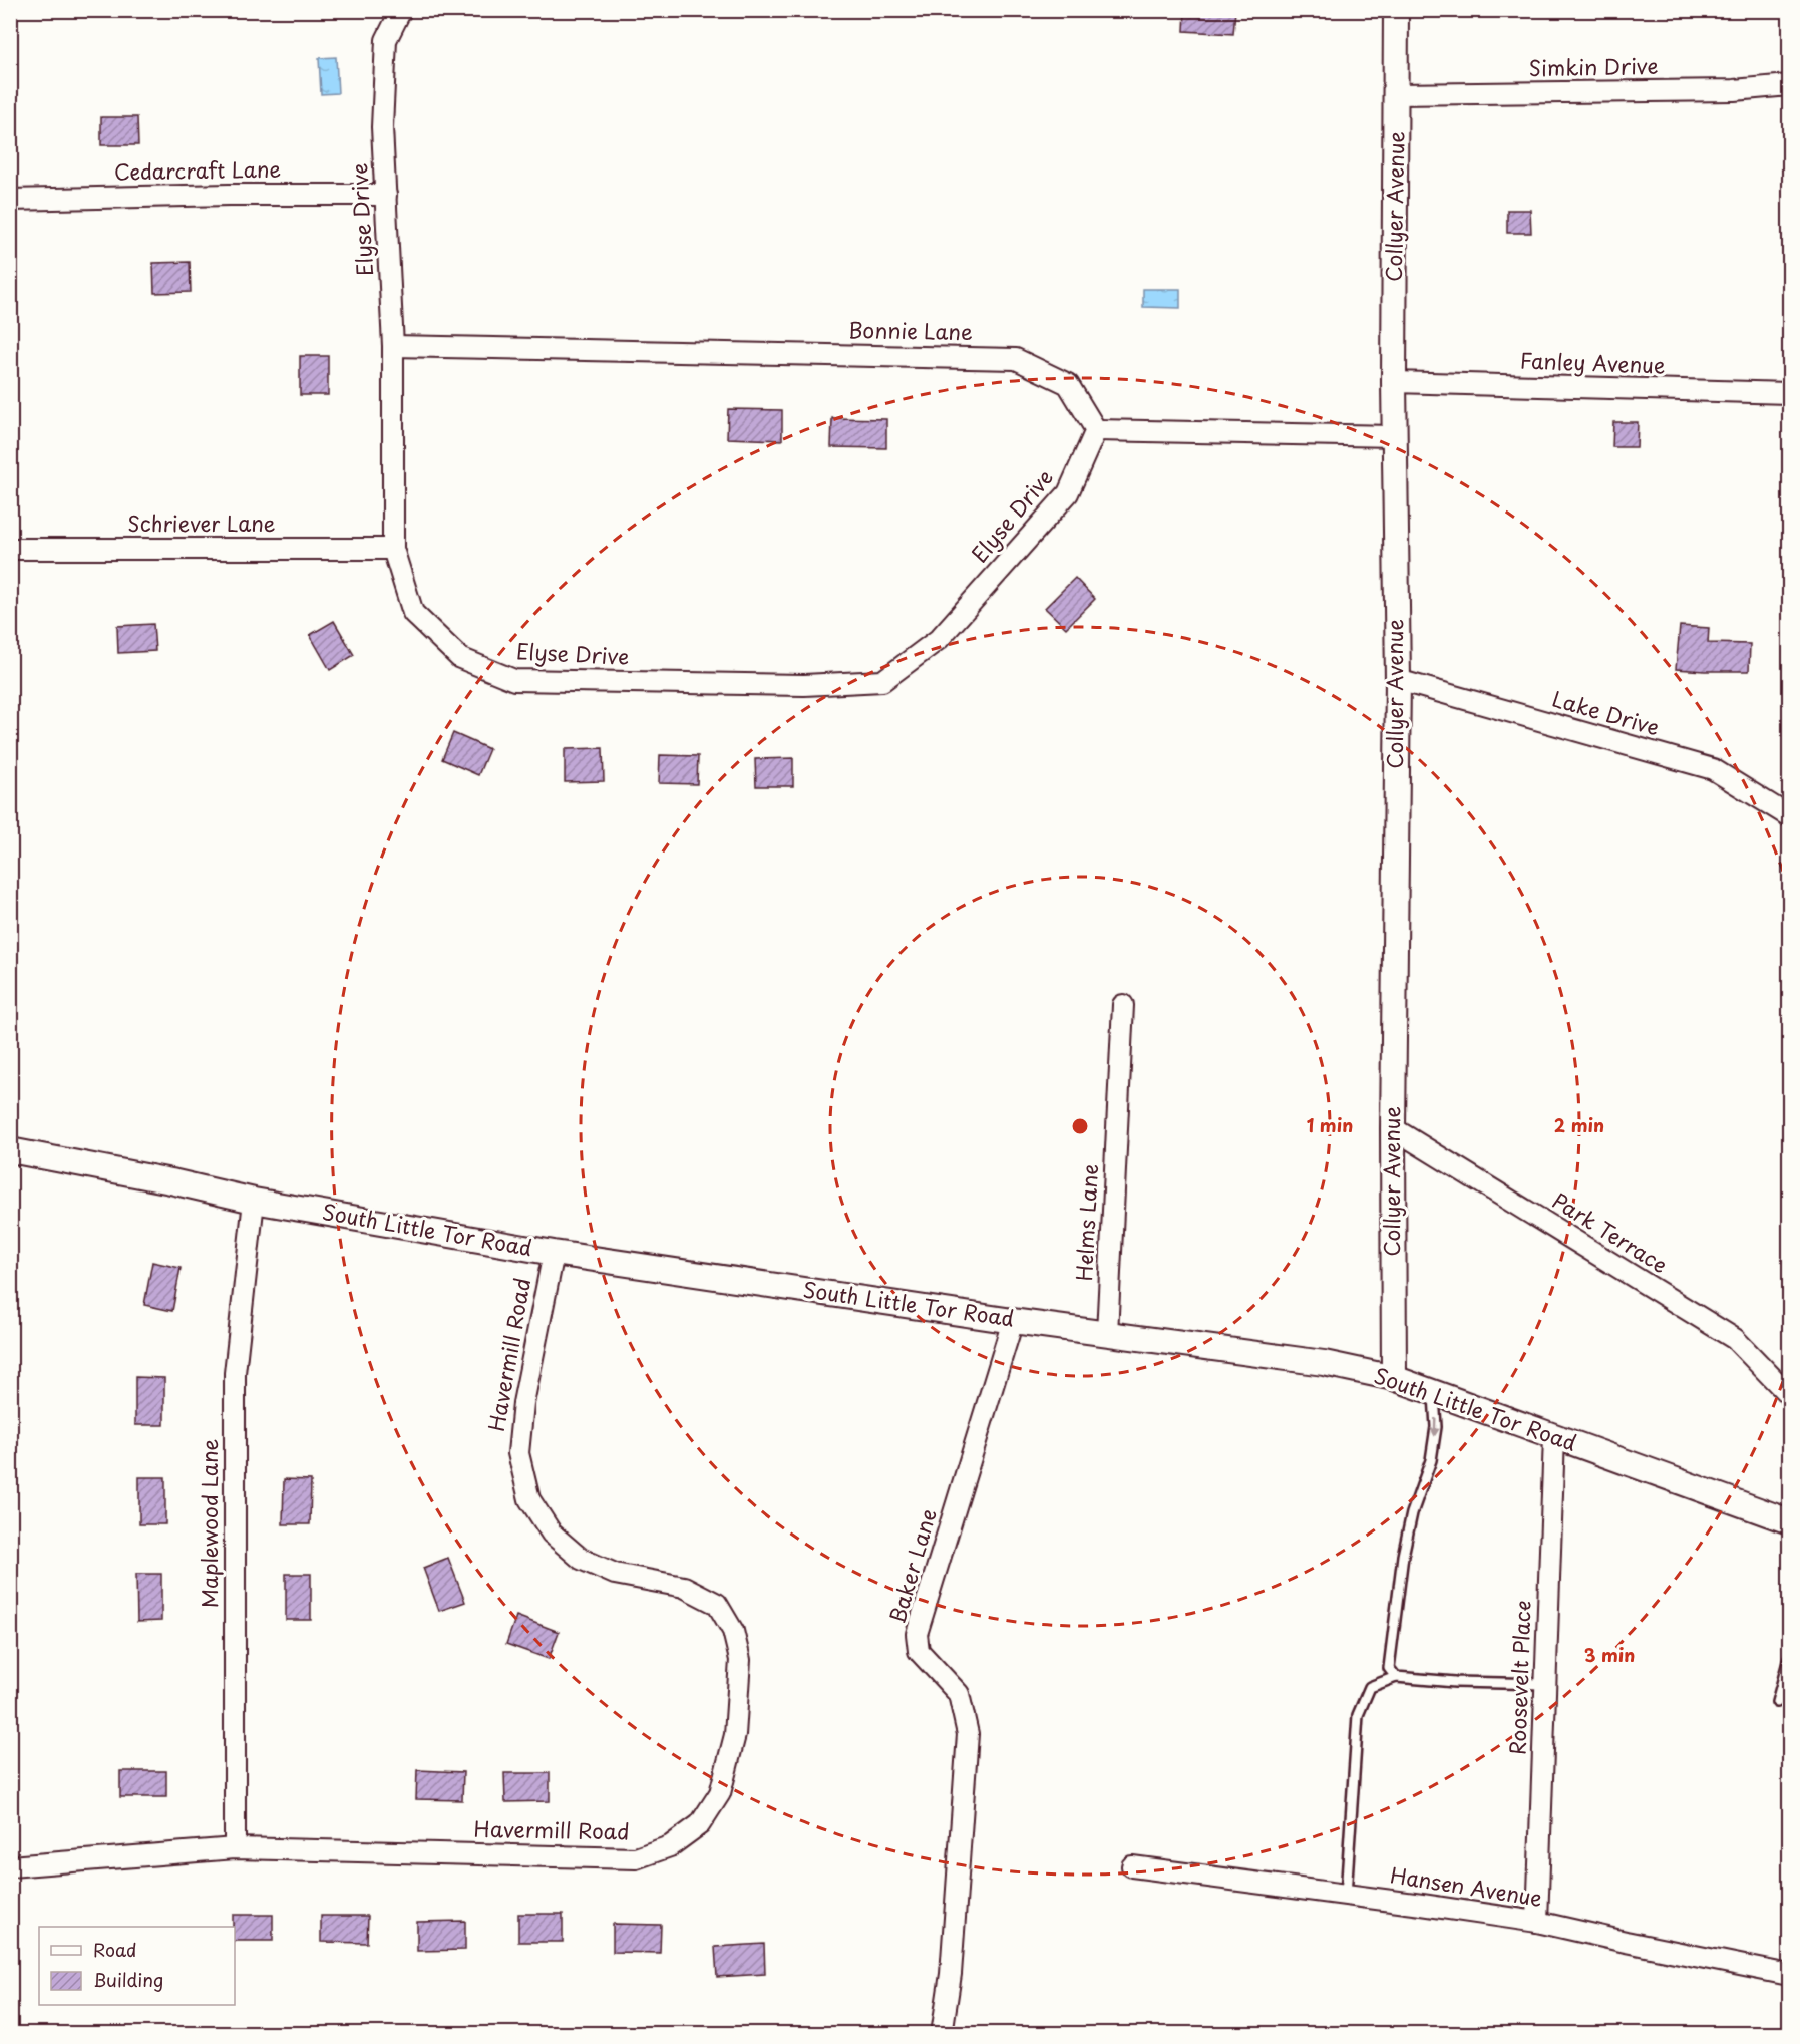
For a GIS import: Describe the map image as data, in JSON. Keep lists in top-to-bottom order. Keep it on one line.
{"streets":{"street":["Simkin Drive","Cedarcraft Lane","Collyer Avenue","Elyse Drive","Bonnie Lane","Fanley Avenue","Schriever Lane","Lake Drive","Helms Lane","South Little Tor Road","Park Terrace","Havermill Road","Maplewood Lane","Baker Lane","Roosevelt Place","Hansen Avenue"]},"crossings":[["Simkin Drive","Collyer Avenue"],["Cedarcraft Lane","Elyse Drive"],["Collyer Avenue","Fanley Avenue"],["Collyer Avenue","Lake Drive"],["Collyer Avenue","South Little Tor Road"],["Collyer Avenue","Park Terrace"],["Elyse Drive","Bonnie Lane"],["Elyse Drive","Schriever Lane"],["Helms Lane","South Little Tor Road"],["South Little Tor Road","Havermill Road"],["South Little Tor Road","Maplewood Lane"],["South Little Tor Road","Baker Lane"],["South Little Tor Road","Roosevelt Place"],["Havermill Road","Maplewood Lane"],["Roosevelt Place","Hansen Avenue"]],"legend":["Road","Building"],"rings":["1 min","2 min","3 min"]}
